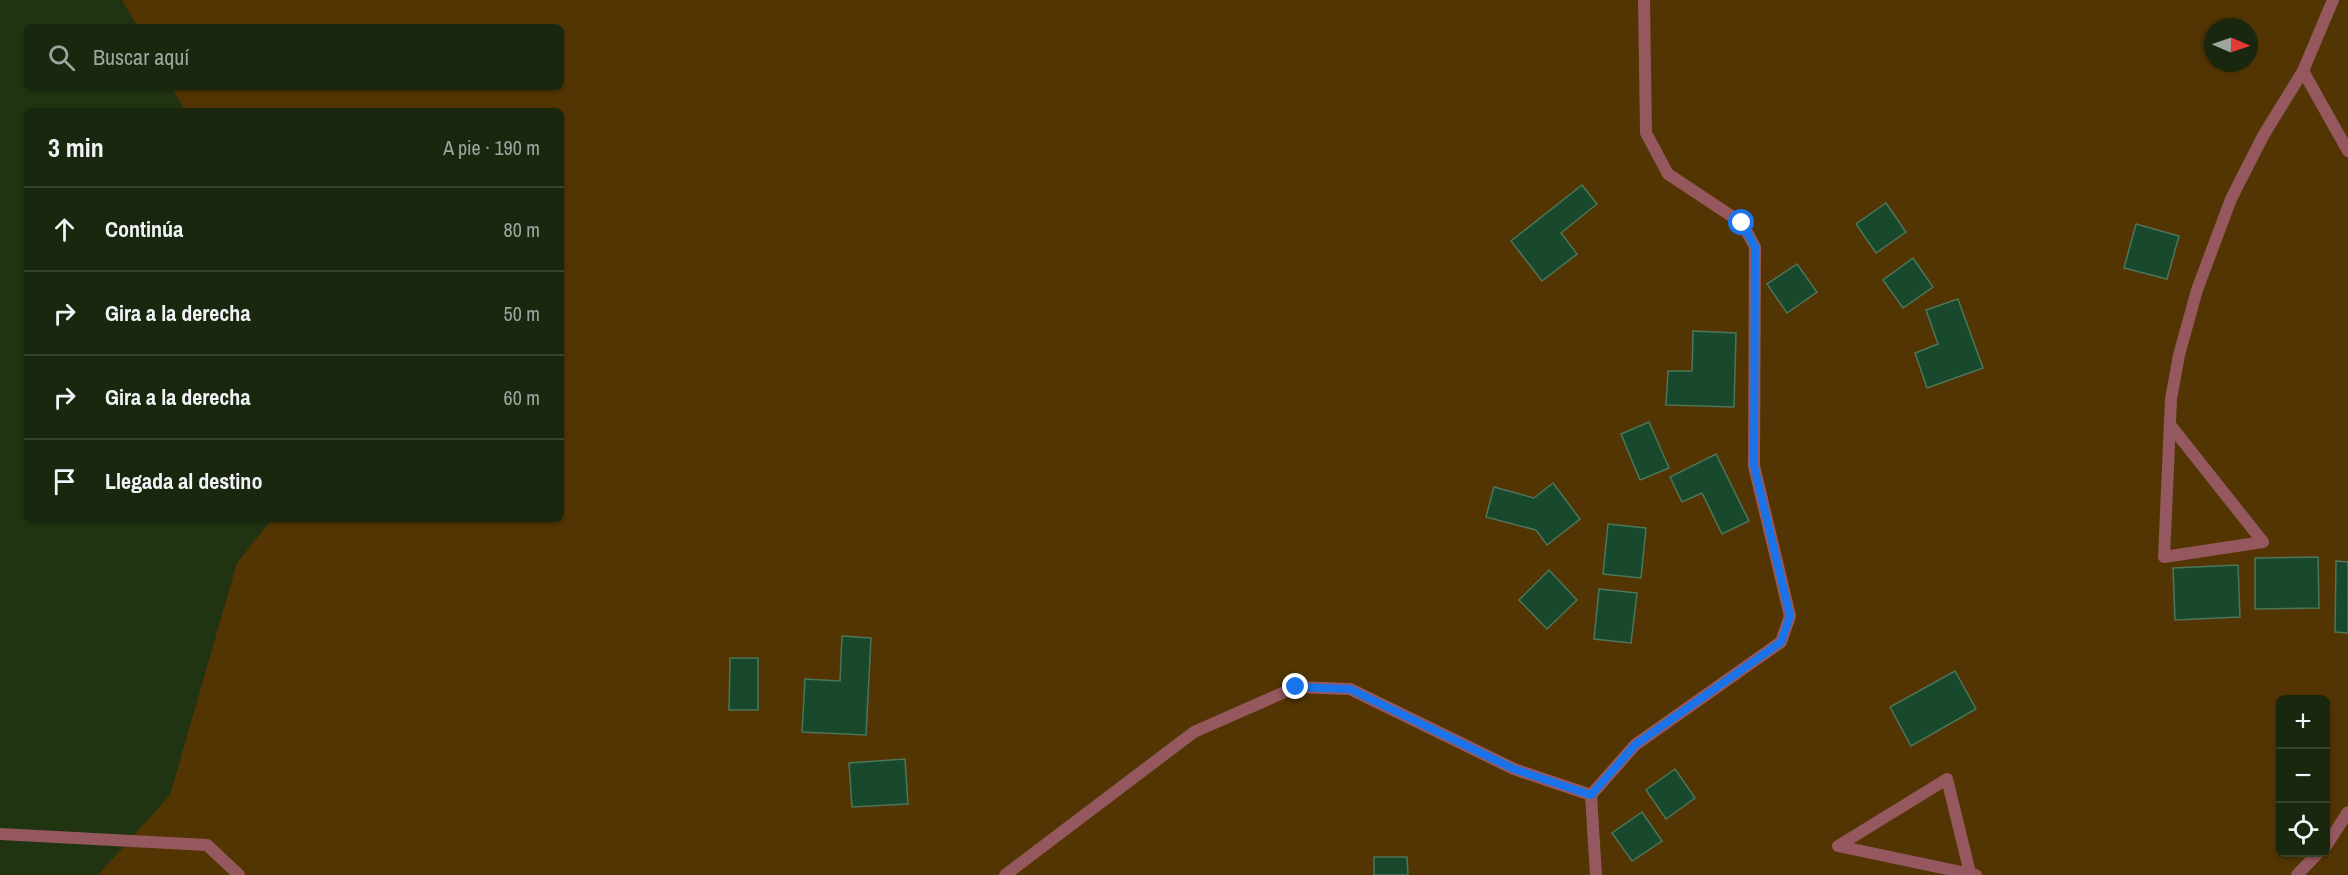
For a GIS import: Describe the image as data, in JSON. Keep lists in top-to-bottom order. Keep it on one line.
{"north":"right","page":{"search":"Buscar aquí","heading":["3 min","A pie · 190 m"],"list":[["Continúa","80 m"],["Gira a la derecha","50 m"],["Gira a la derecha","60 m"],"Llegada al destino"],"map_buttons":["+","−"]}}
